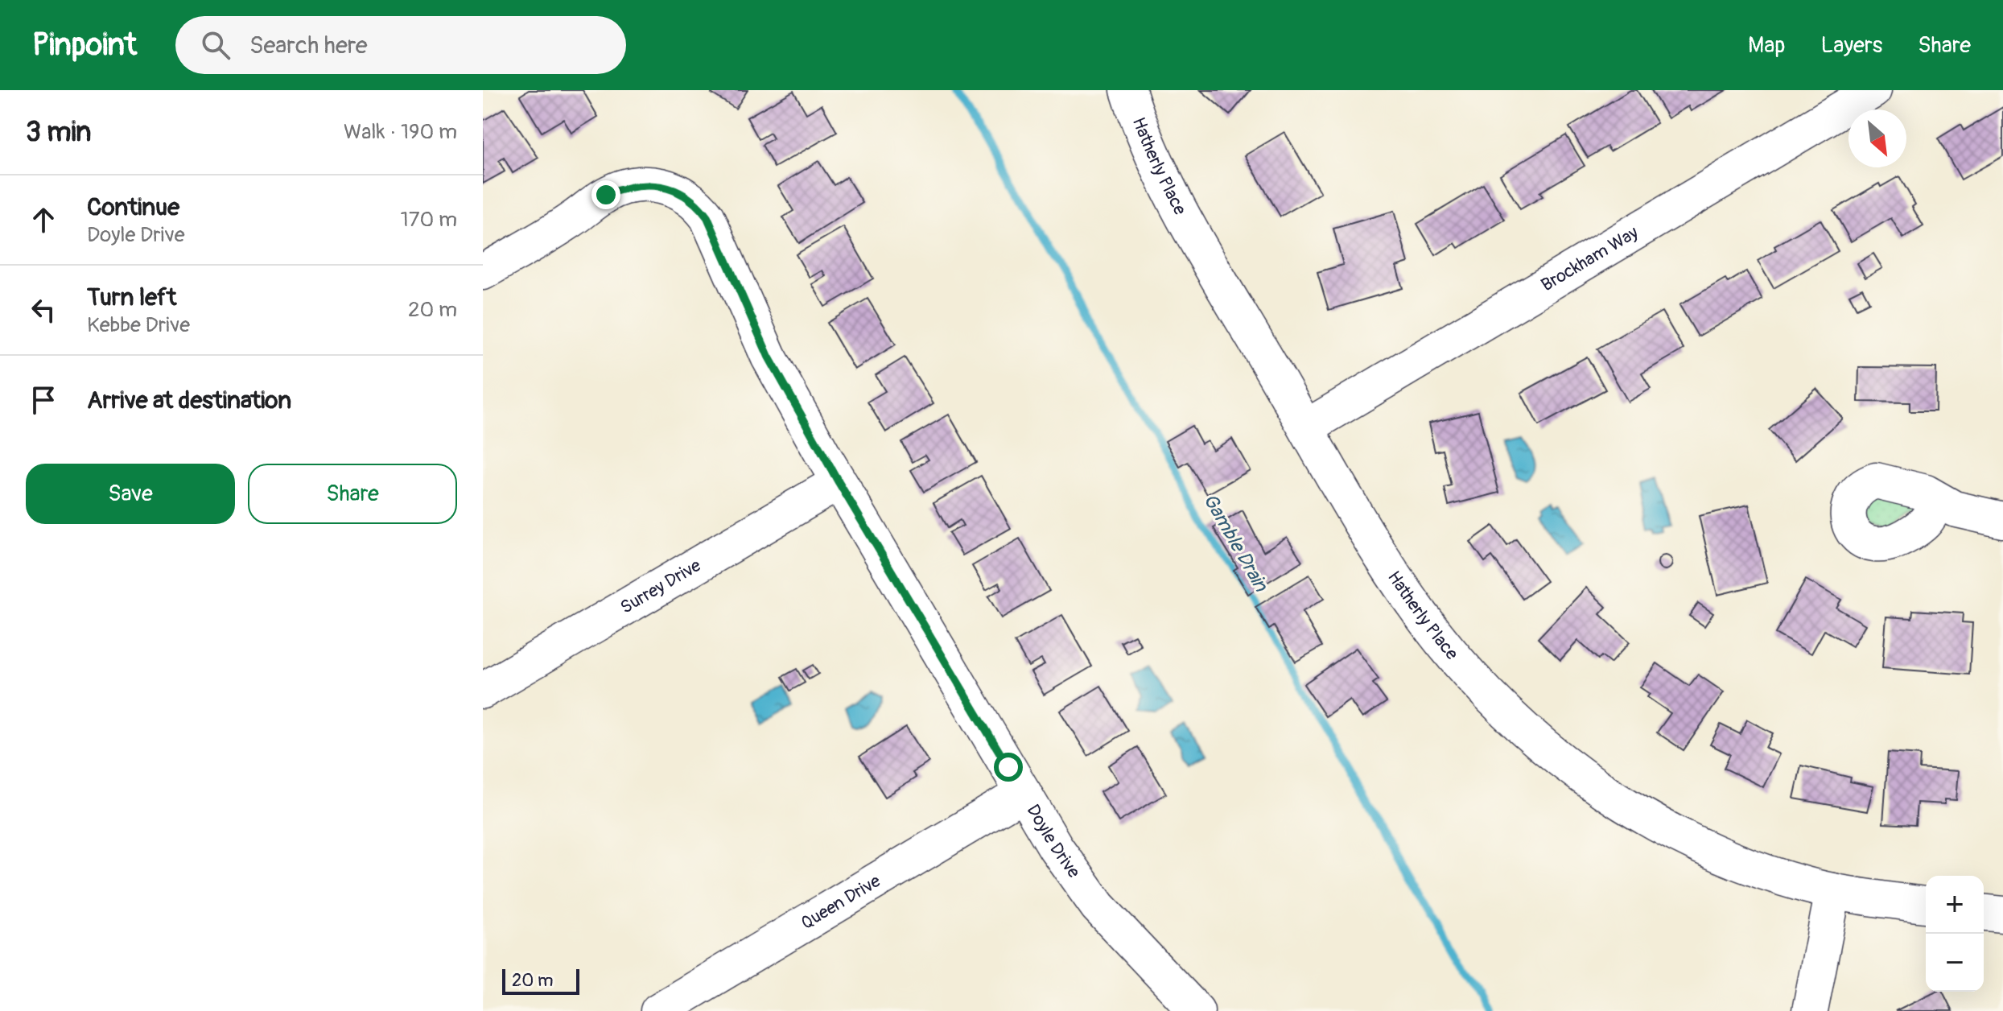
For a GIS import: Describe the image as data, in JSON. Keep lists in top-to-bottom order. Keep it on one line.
{"streets":{"street":["Hatherly Place","Brockham Way","Surrey Drive","Doyle Drive","Queen Drive"]},"crossings":[["Hatherly Place","Brockham Way"],["Surrey Drive","Doyle Drive"],["Doyle Drive","Queen Drive"]],"water":["Gamble Drain"],"scale_bar":"20 m","north":"bottom right","page":{"header":"Pinpoint","search":"Search here","nav":["Map","Layers","Share"],"heading":["3 min","Walk · 190 m"],"list":[["Continue","Doyle Drive","170 m"],["Turn left","Kebbe Drive","20 m"],"Arrive at destination"],"buttons":["Save","Share"],"map_buttons":["+","−"],"scale":"20 m"}}
